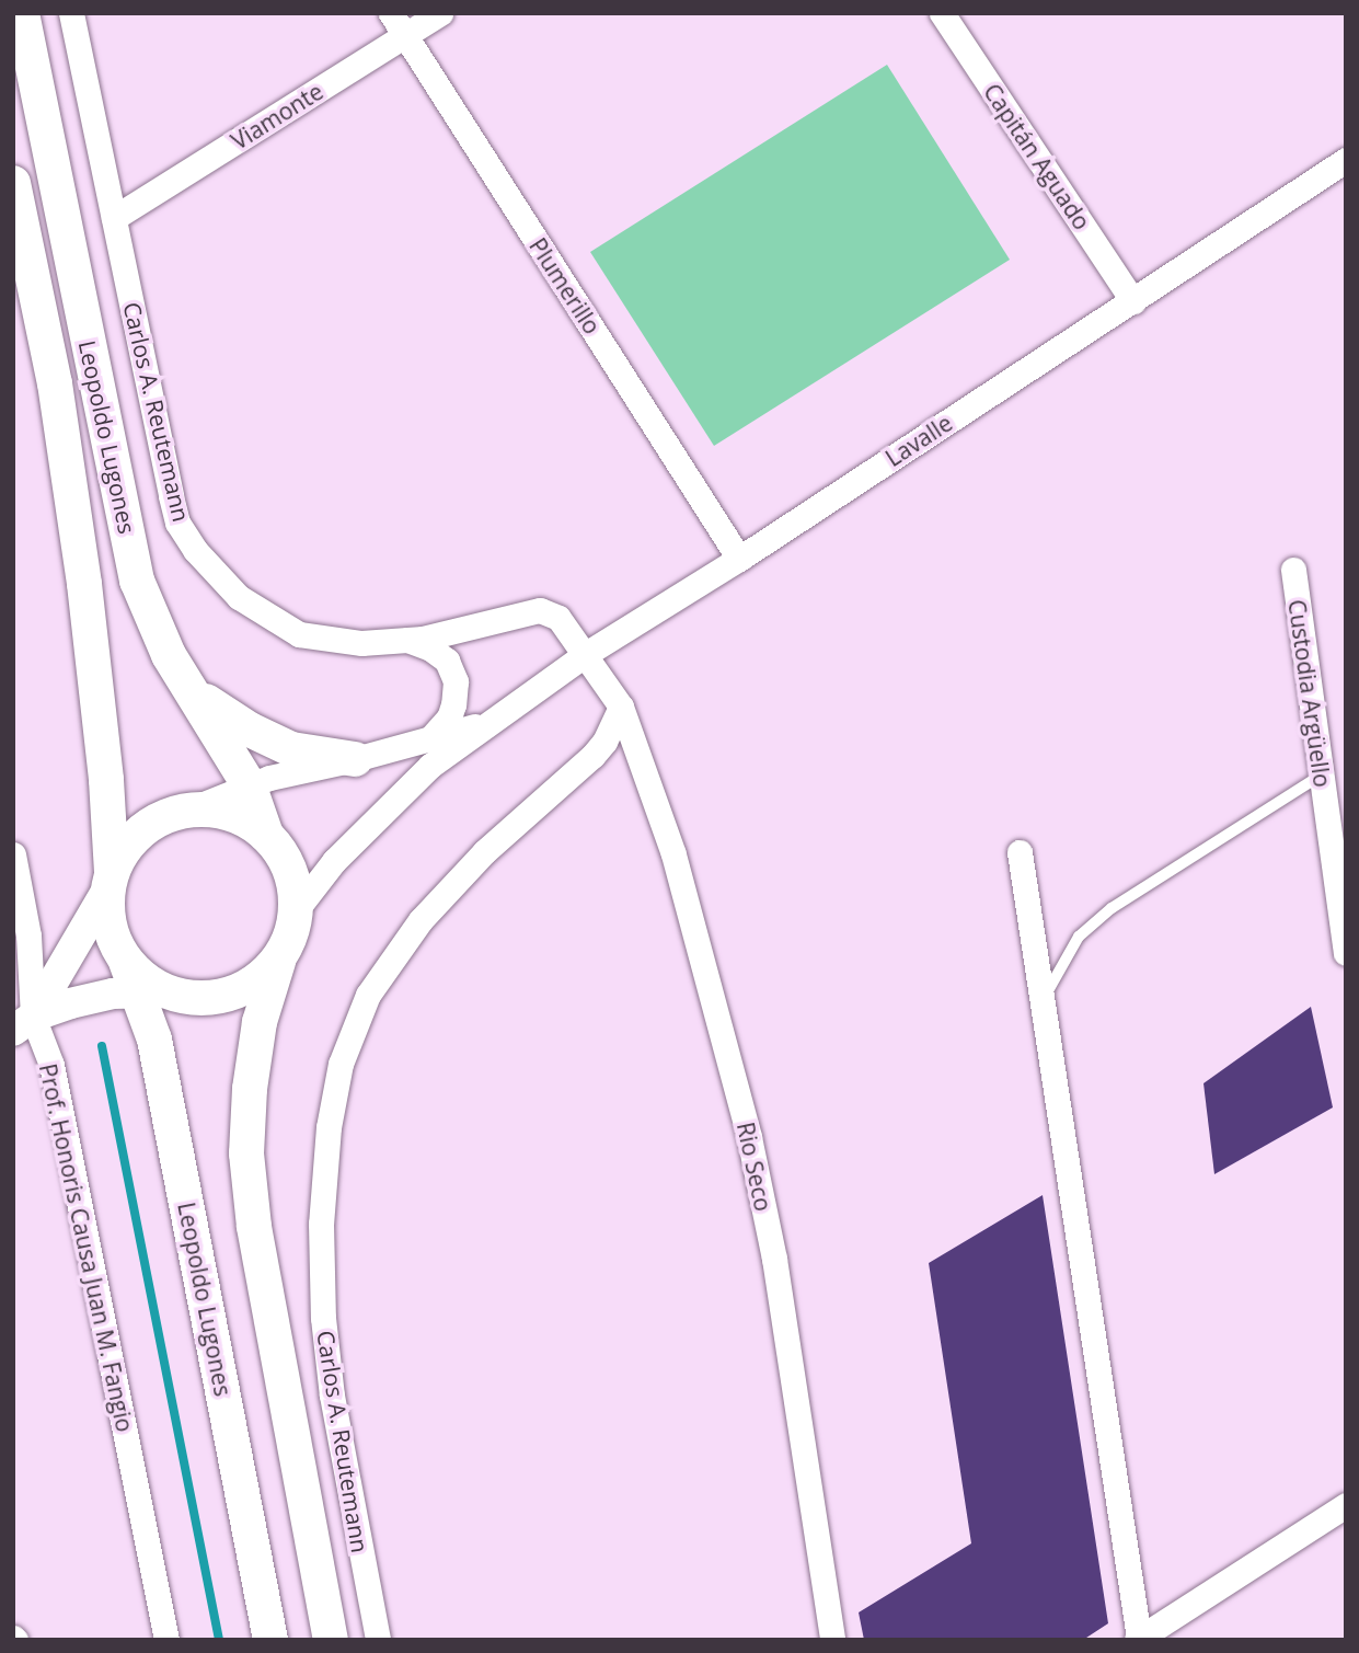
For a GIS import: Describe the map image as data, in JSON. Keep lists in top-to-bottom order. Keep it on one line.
{"streets":{"main road":["Leopoldo Lugones"],"street":["Viamonte","Capitán Aguado","Plumerillo","Carlos A. Reutemann","Lavalle","Custodia Argüello","Rio Seco","Prof. Honoris Causa Juan M. Fangio"]},"crossings":[["Viamonte","Plumerillo"],["Viamonte","Carlos A. Reutemann"],["Capitán Aguado","Lavalle"],["Plumerillo","Lavalle"],["Carlos A. Reutemann","Lavalle"],["Carlos A. Reutemann","Rio Seco"],["Leopoldo Lugones","Lavalle"]]}
